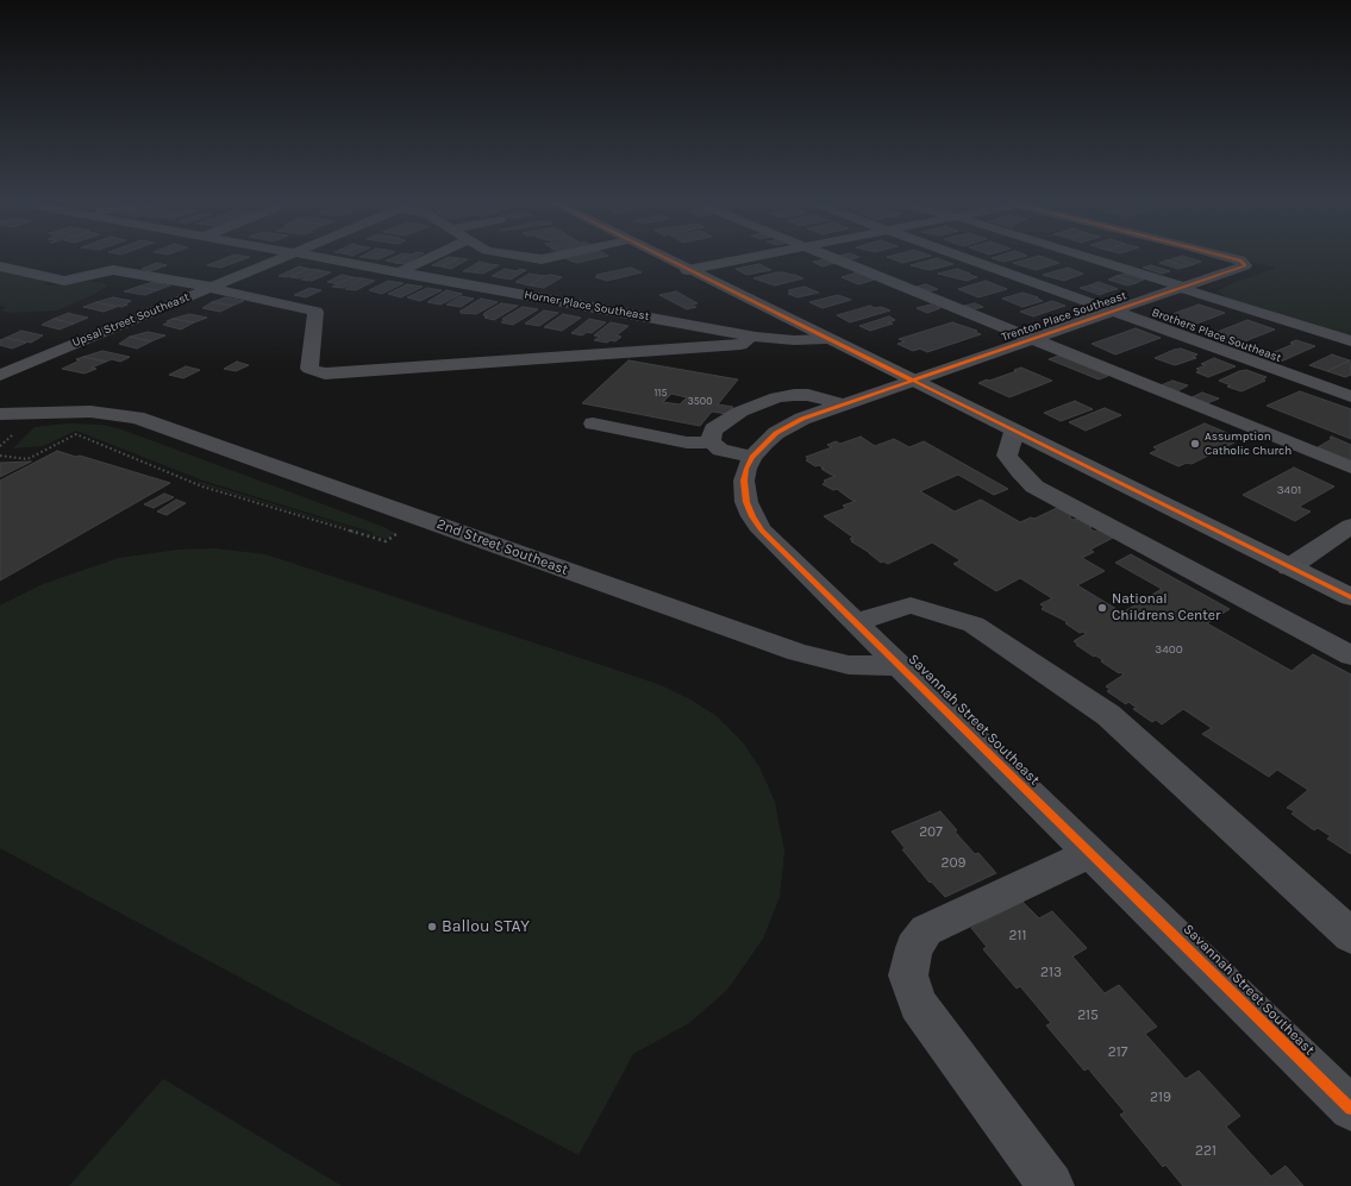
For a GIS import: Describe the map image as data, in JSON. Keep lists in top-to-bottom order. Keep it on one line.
{"streets":{"street":["Horner Place Southeast","Trenton Place Southeast","Upsal Street Southeast","Brothers Place Southeast","2nd Street Southeast","Savannah Street Southeast"]},"crossings":[["Trenton Place Southeast","Brothers Place Southeast"],["Trenton Place Southeast","Savannah Street Southeast"],["2nd Street Southeast","Savannah Street Southeast"]],"places":["Assumption Catholic Church","National Childrens Center","Ballou STAY"],"house_numbers":["115","3500","3401","3400","207","209","211","213","215","217","219","221"]}
